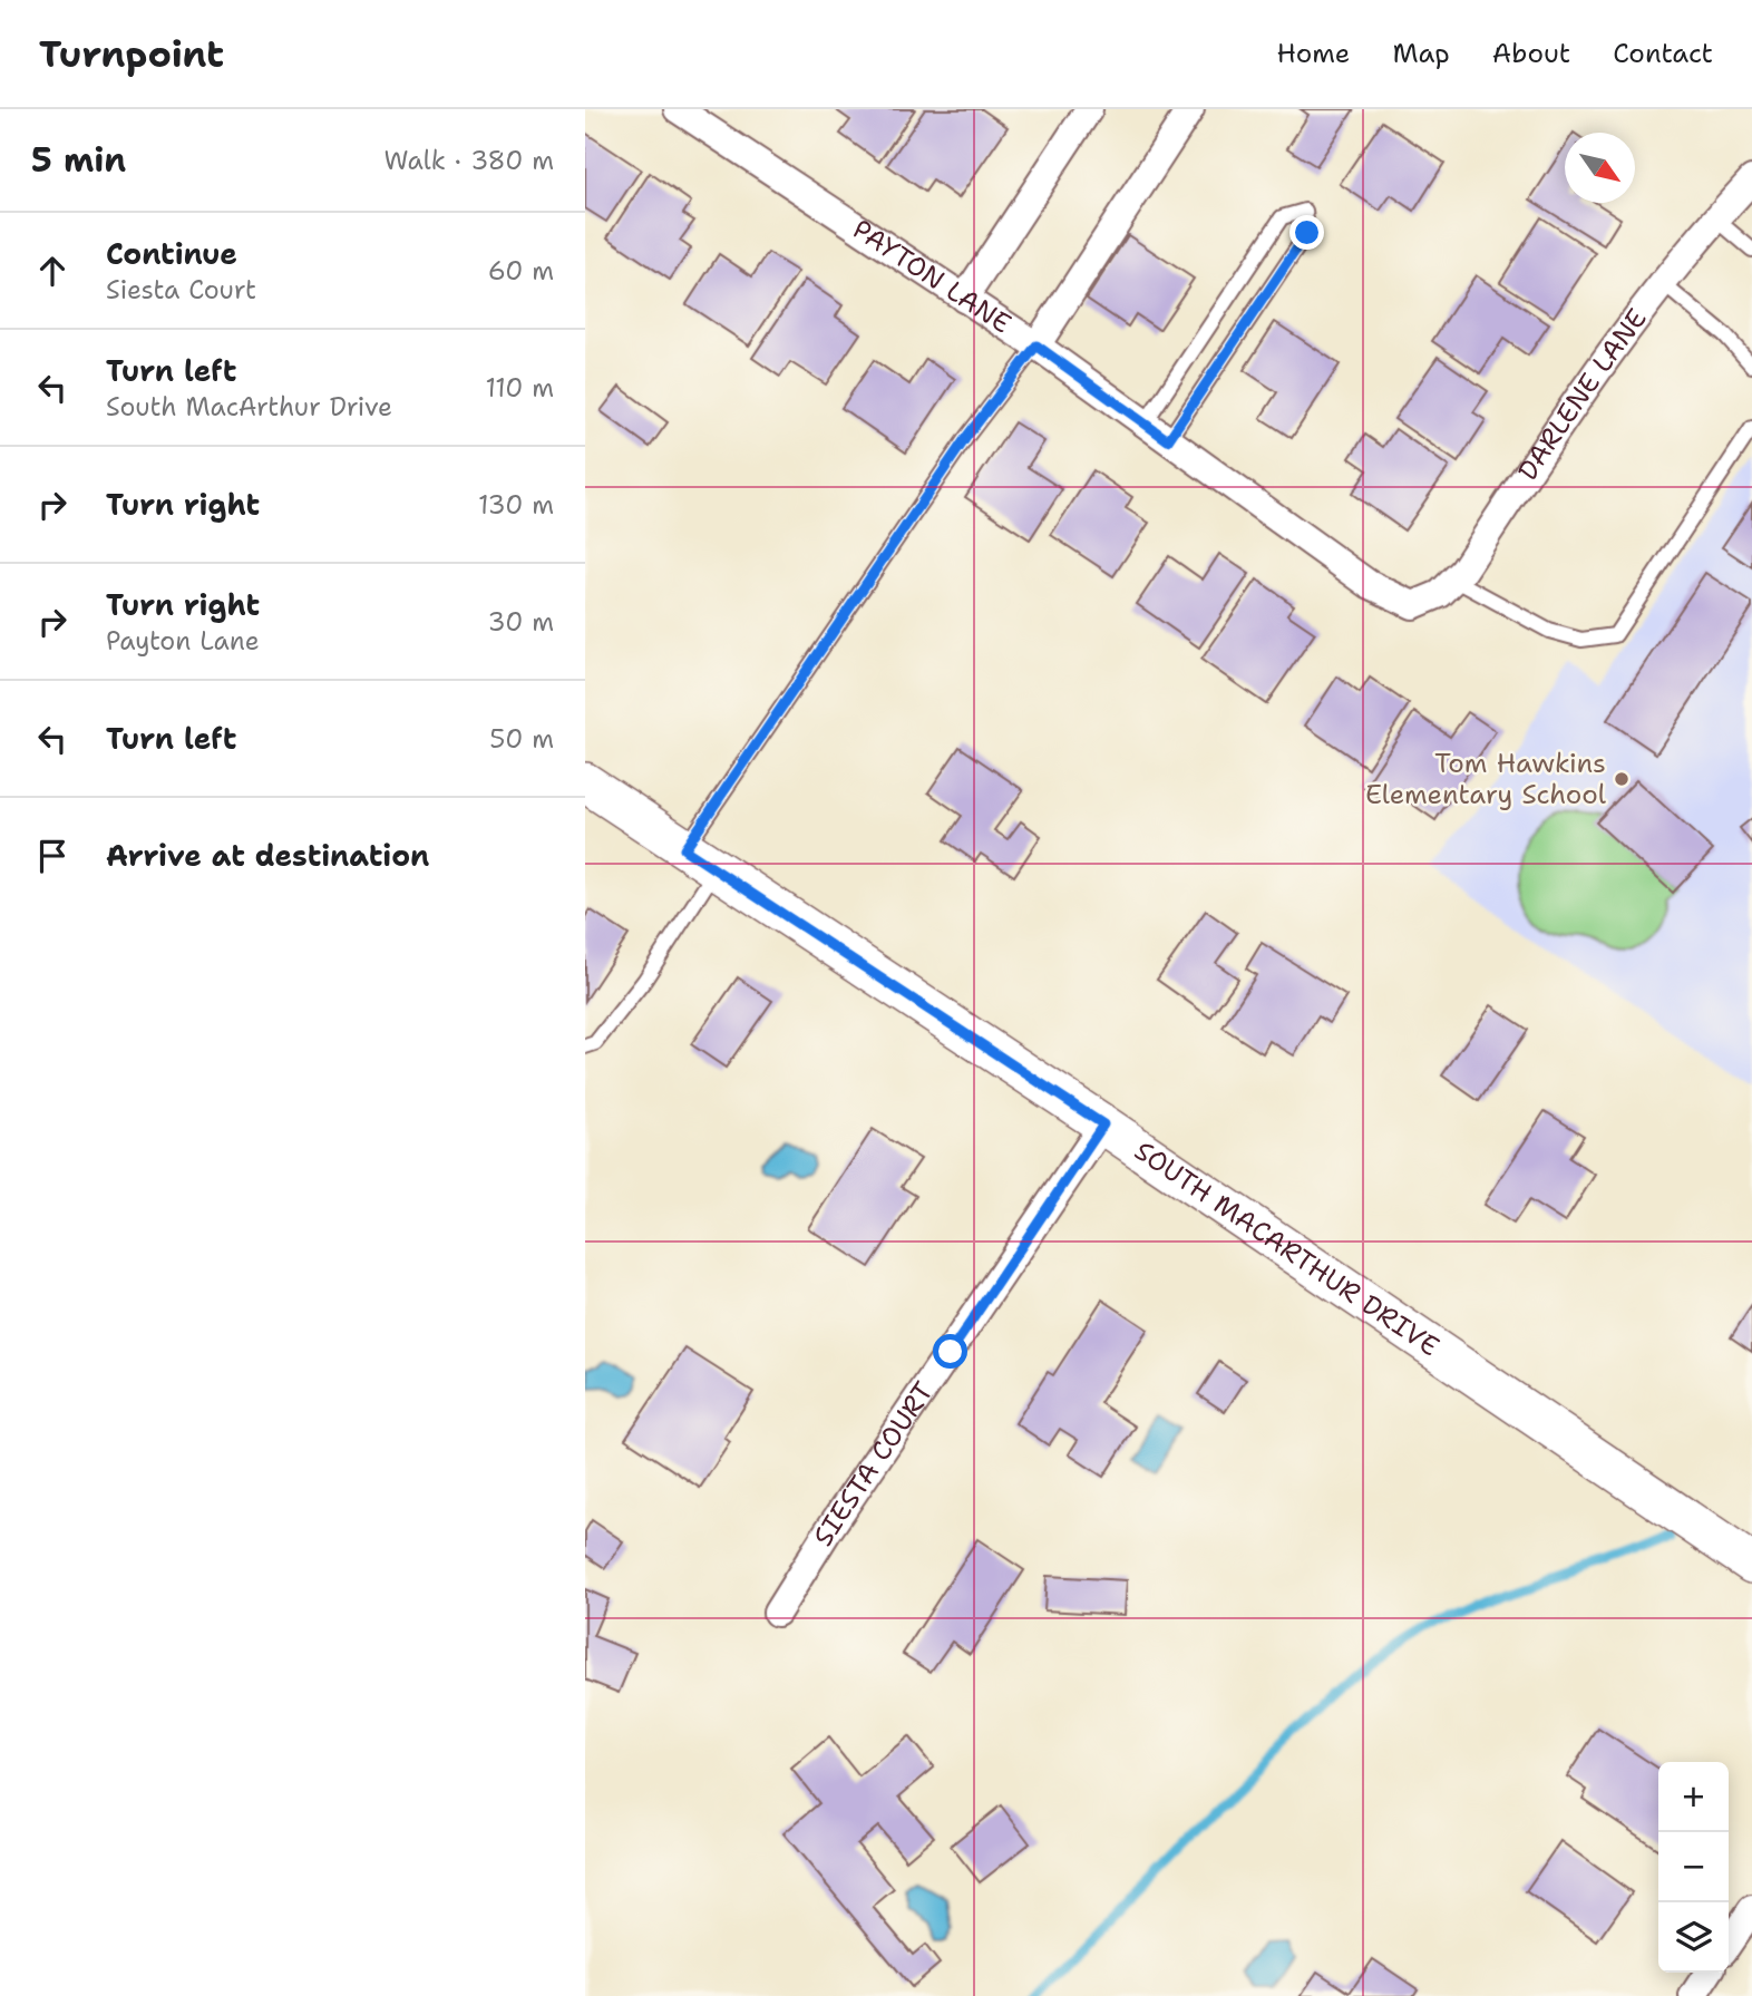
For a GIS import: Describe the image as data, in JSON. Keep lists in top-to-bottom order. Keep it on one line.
{"streets":{"street":["PAYTON LANE","DARLENE LANE","SOUTH MACARTHUR DRIVE","SIESTA COURT"]},"crossings":[["PAYTON LANE","DARLENE LANE"],["SOUTH MACARTHUR DRIVE","SIESTA COURT"]],"places":["Tom Hawkins Elementary School"],"north":"bottom right","page":{"header":"Turnpoint","nav":["Home","Map","About","Contact"],"heading":["5 min","Walk · 380 m"],"list":[["Continue","Siesta Court","60 m"],["Turn left","South MacArthur Drive","110 m"],["Turn right","130 m"],["Turn right","Payton Lane","30 m"],["Turn left","50 m"],"Arrive at destination"],"map_buttons":["+","−"]}}
